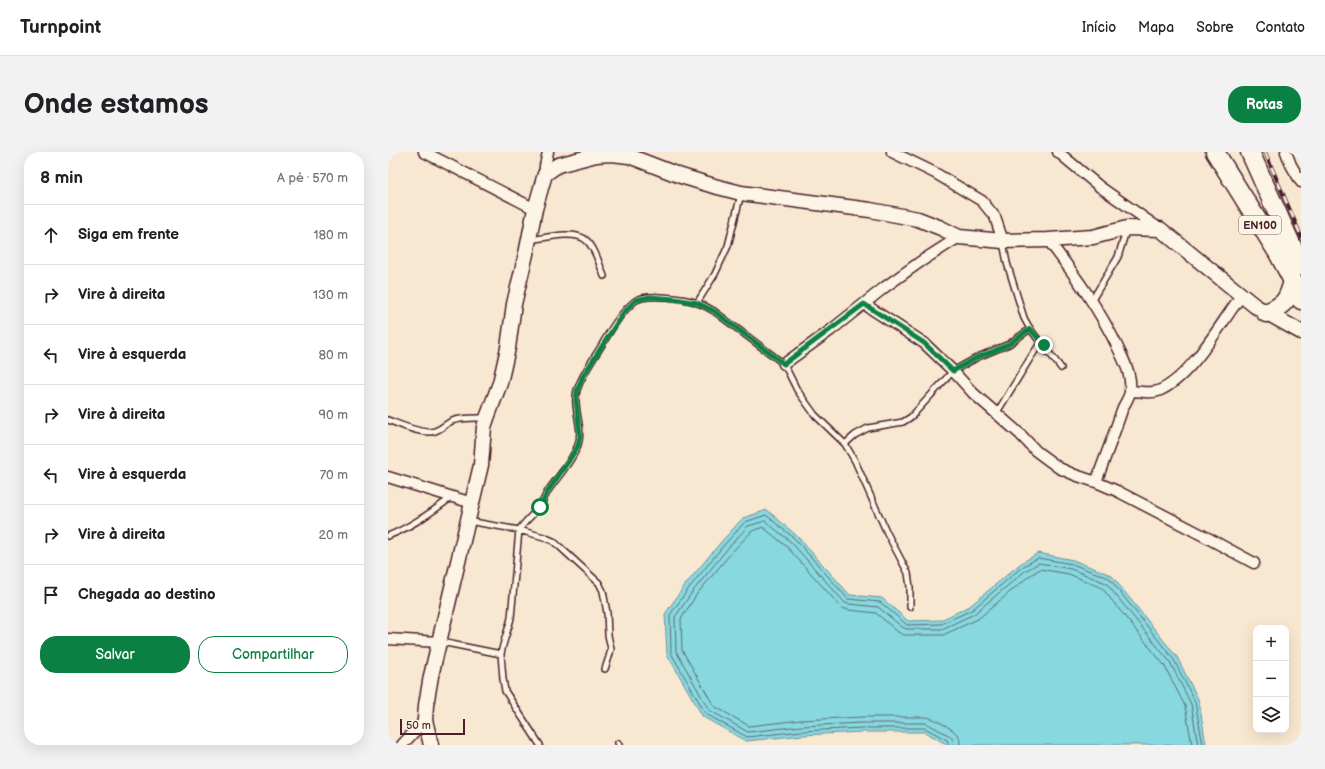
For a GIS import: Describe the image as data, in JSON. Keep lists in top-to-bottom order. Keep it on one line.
{"streets":{"highway":["EN100"]},"scale_bar":"50 m","page":{"header":"Turnpoint","nav":["Início","Mapa","Sobre","Contato"],"buttons":["Rotas",["Salvar","Compartilhar"]],"title":"Onde estamos","heading":["8 min","A pé · 570 m"],"list":[["Siga em frente","180 m"],["Vire à direita","130 m"],["Vire à esquerda","80 m"],["Vire à direita","90 m"],["Vire à esquerda","70 m"],["Vire à direita","20 m"],"Chegada ao destino"],"map_buttons":["+","−"],"scale":"50 m"}}
